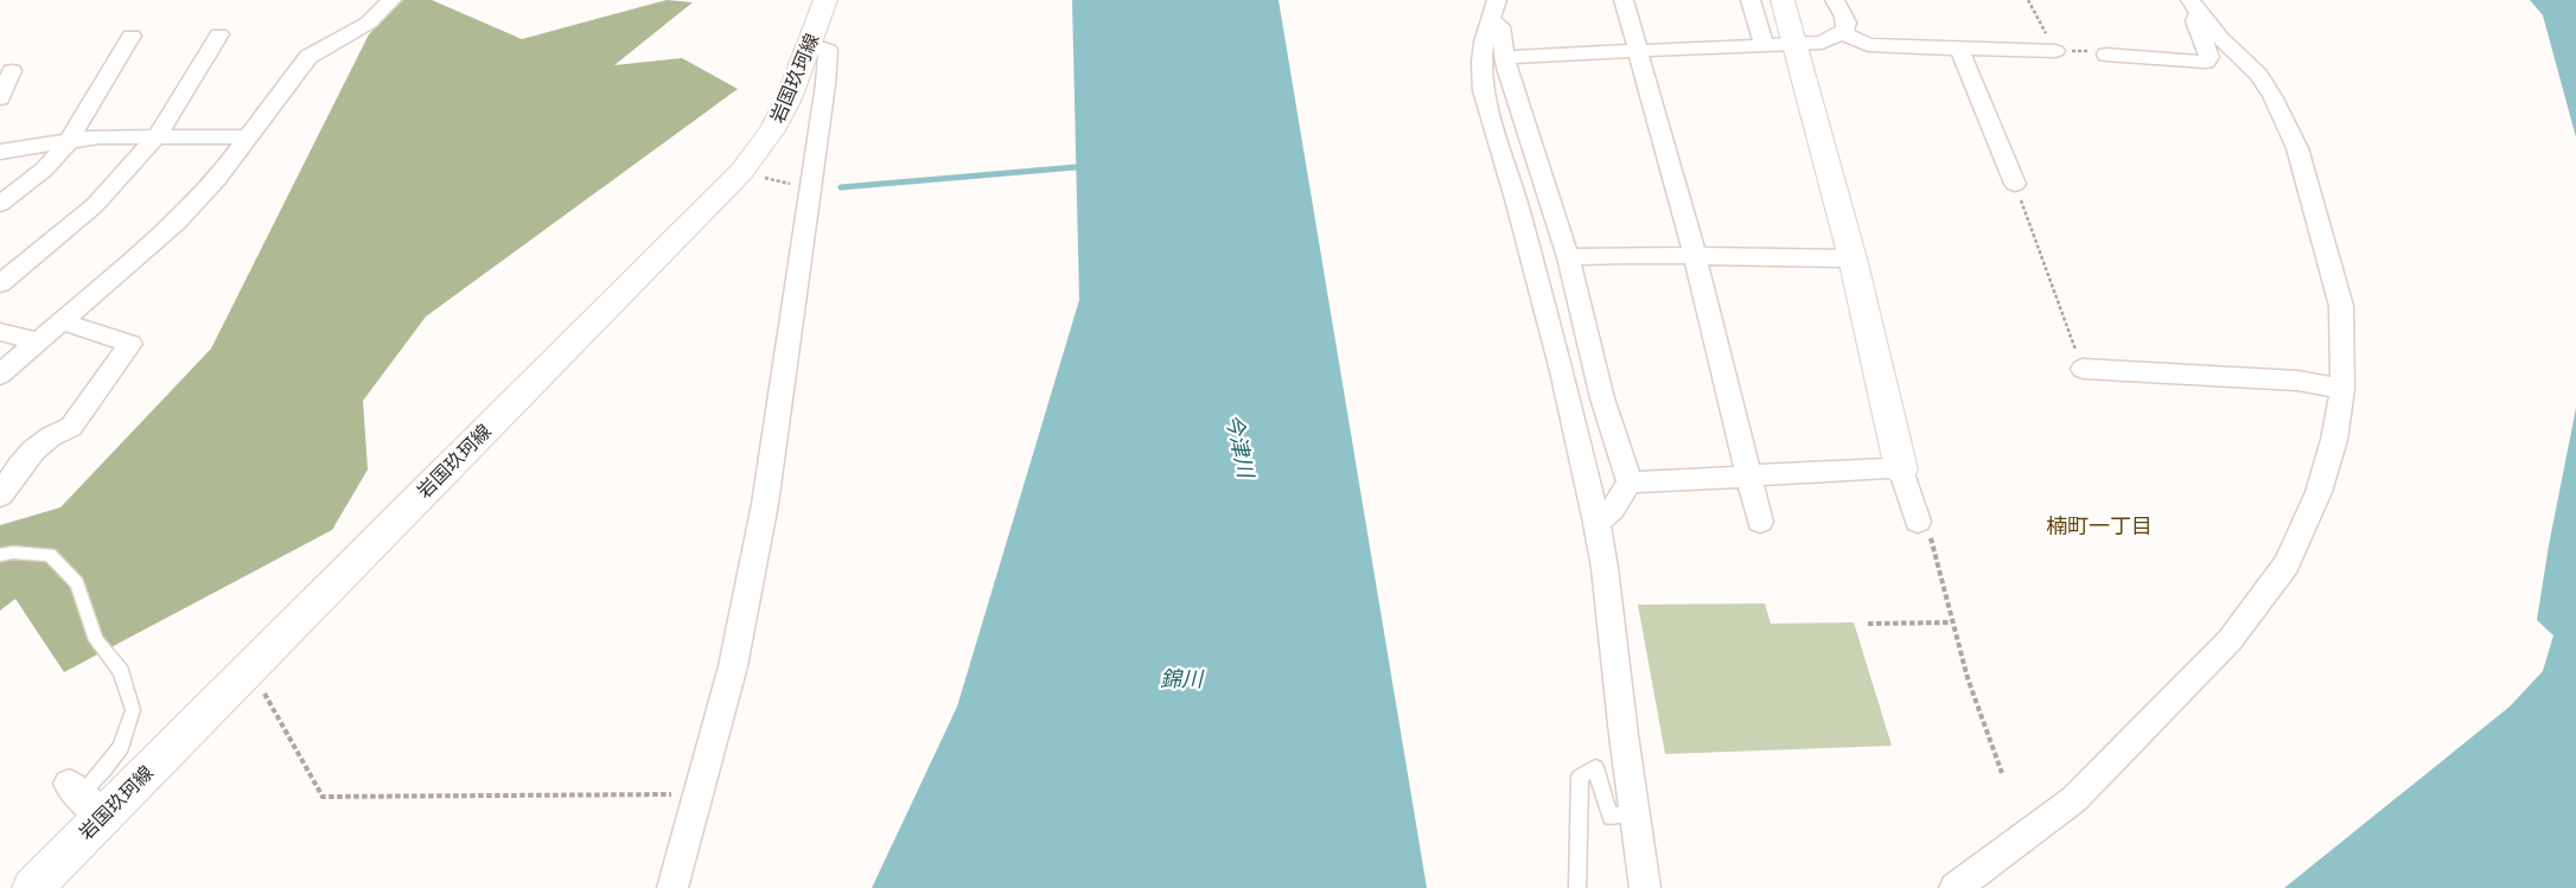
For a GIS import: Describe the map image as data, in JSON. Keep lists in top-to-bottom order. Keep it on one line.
{"streets":{"main road":["岩国玖珂線"]},"districts":["楠町一丁目"],"water":["今津川","錦川"]}
